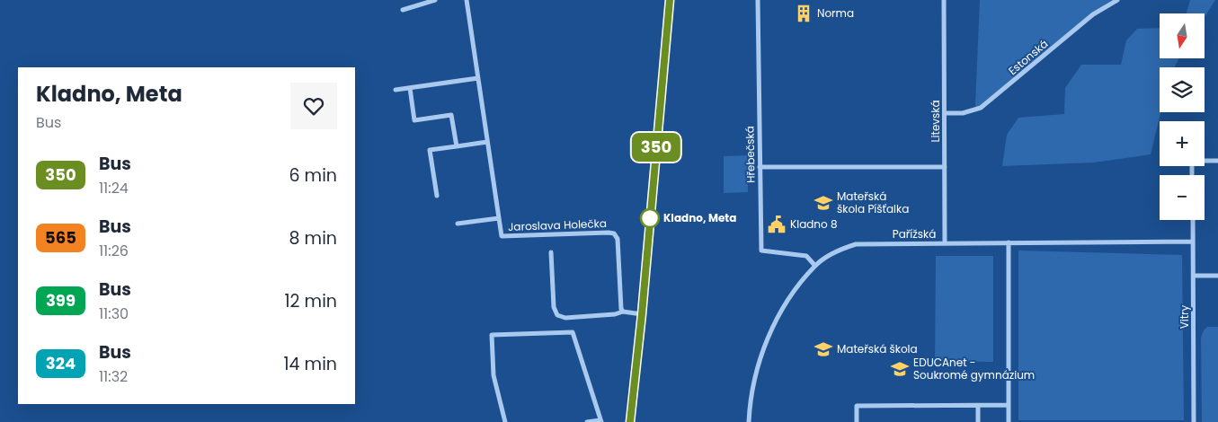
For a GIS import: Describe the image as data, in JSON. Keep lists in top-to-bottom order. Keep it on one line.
{"streets":{"street":["Estonská","Litevská","Hřebečská","Jaroslava Holečka","Pařížská","Vitry"]},"crossings":[["Estonská","Litevská"],["Litevská","Pařížská"],["Hřebečská","Pařížská"],["Pařížská","Vitry"]],"places":{"building":["Norma"],"school or university":["Mateřská škola Píšťalka","Mateřská škola","EDUCAnet - Soukromé gymnázium"],"other":["Kladno, Meta"],"public building":["Kladno 8"]},"lines":["bus line 350"],"north":"bottom","page":{"on_map":"350","map_buttons":["+","−"],"heading":["Kladno, Meta","Bus"],"list":[{"mark":"350","name":"Bus","note":"11:24","value":"6 min"},{"mark":"565","name":"Bus","note":"11:26","value":"8 min"},{"mark":"399","name":"Bus","note":"11:30","value":"12 min"},{"mark":"324","name":"Bus","note":"11:32","value":"14 min"}]}}
